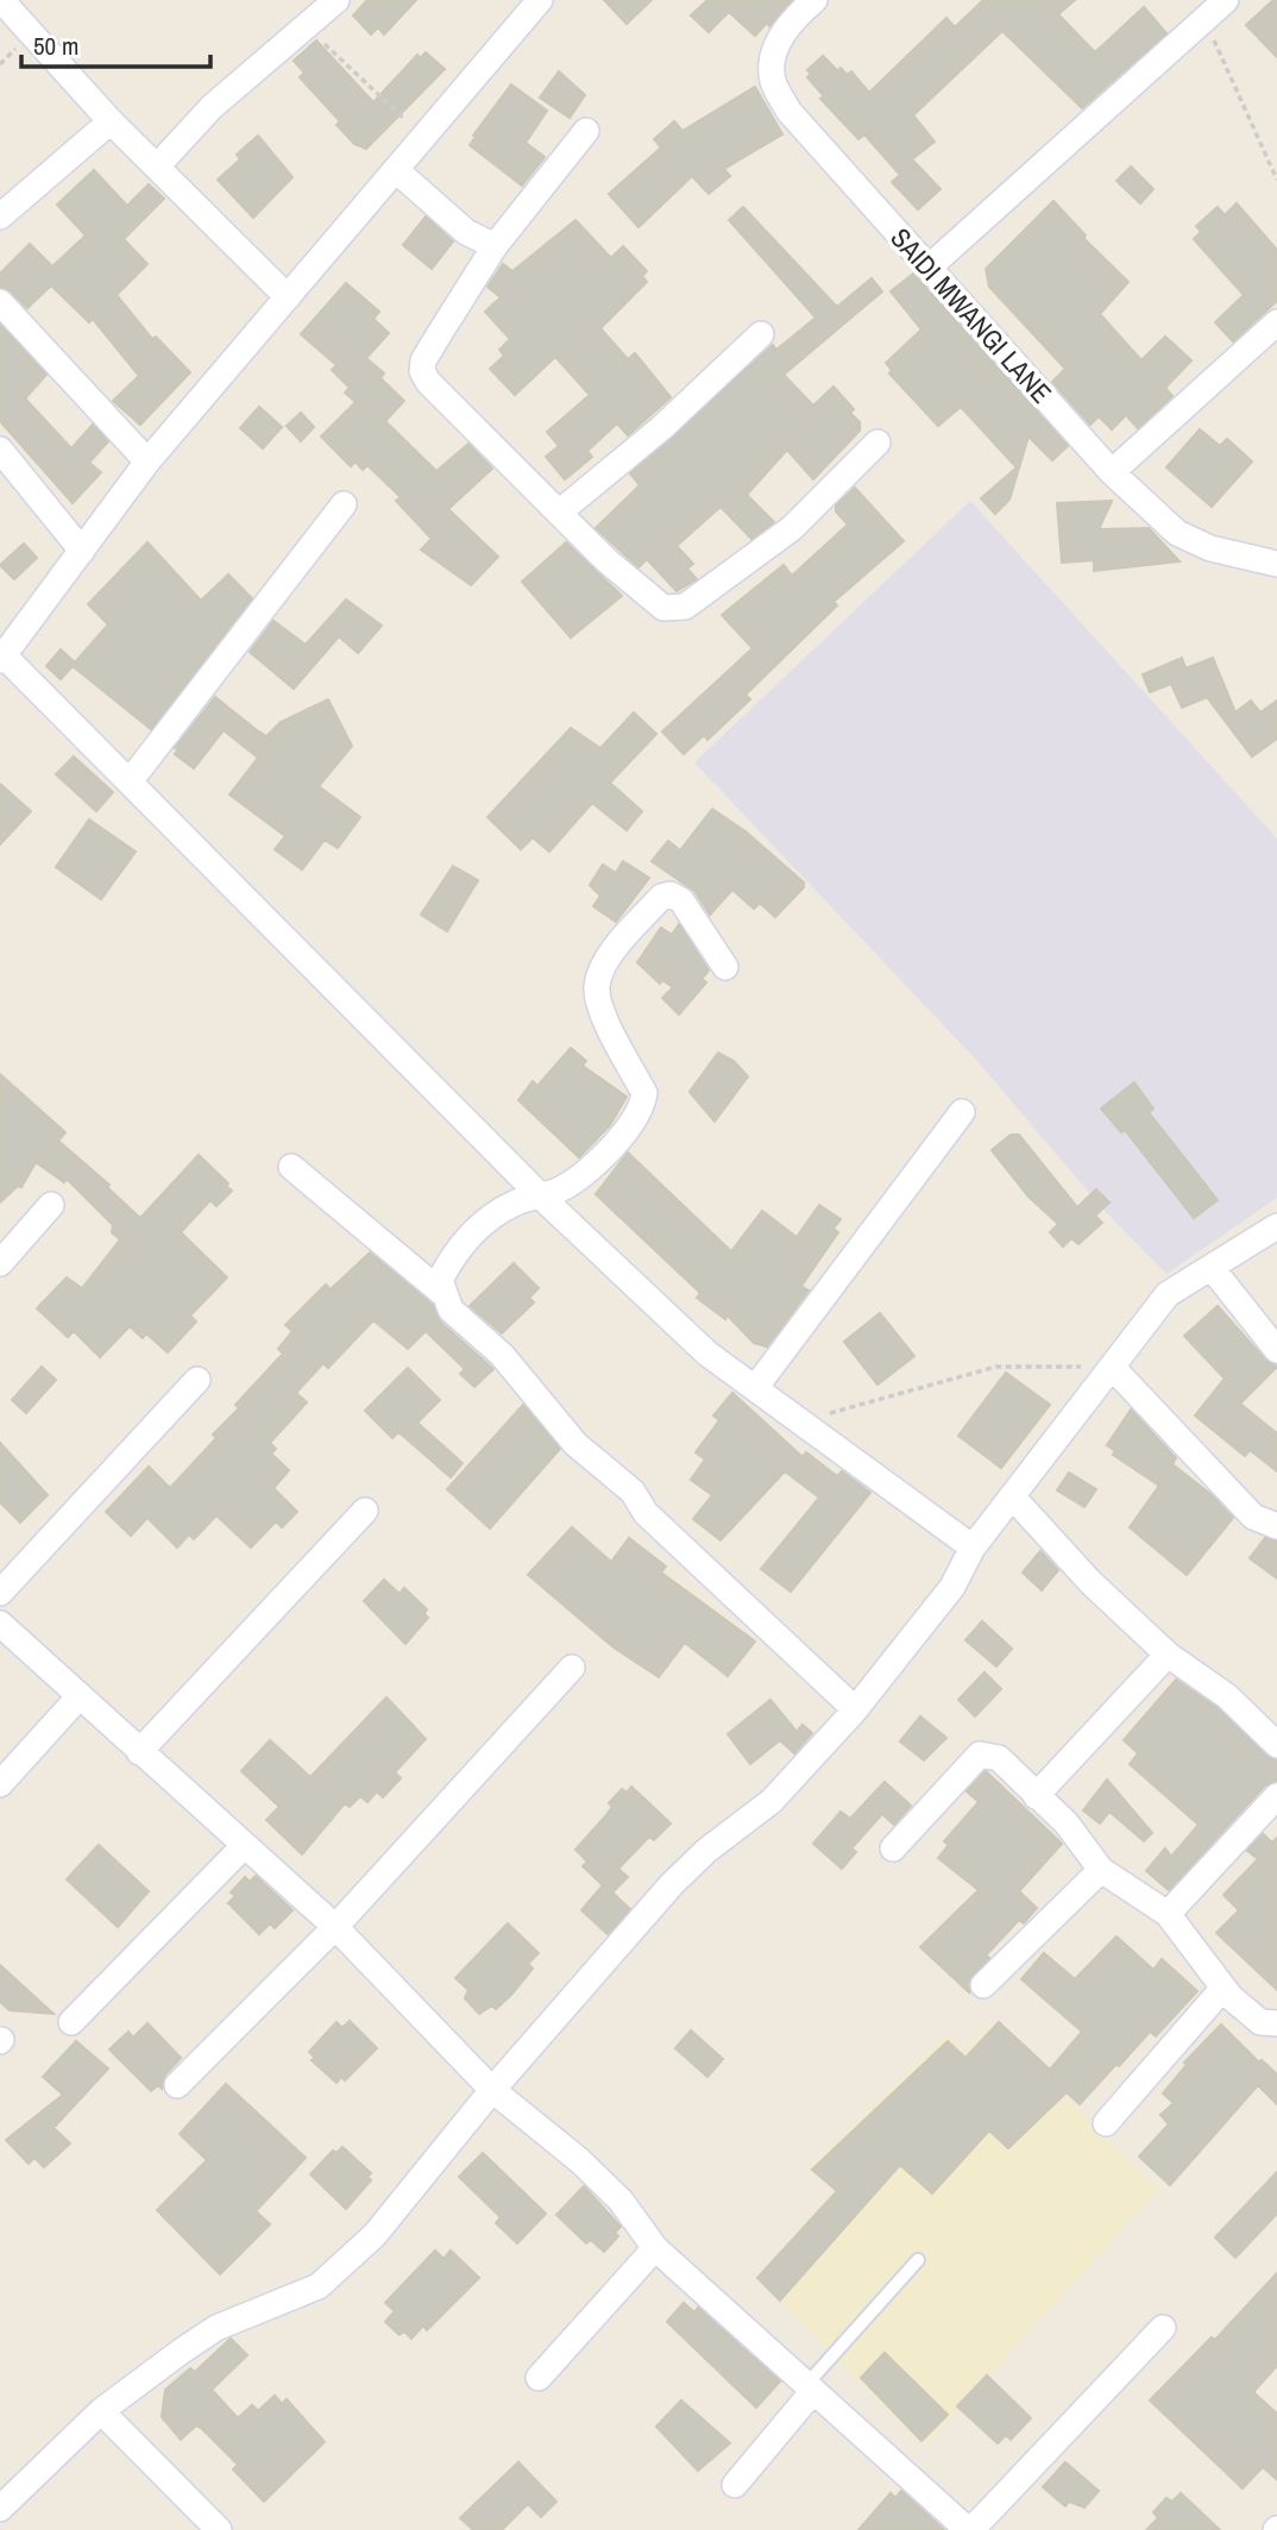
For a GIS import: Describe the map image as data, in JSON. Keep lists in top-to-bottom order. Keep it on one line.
{"streets":{"street":["SAIDI MWANGI LANE"]},"scale_bar":"50 m"}
